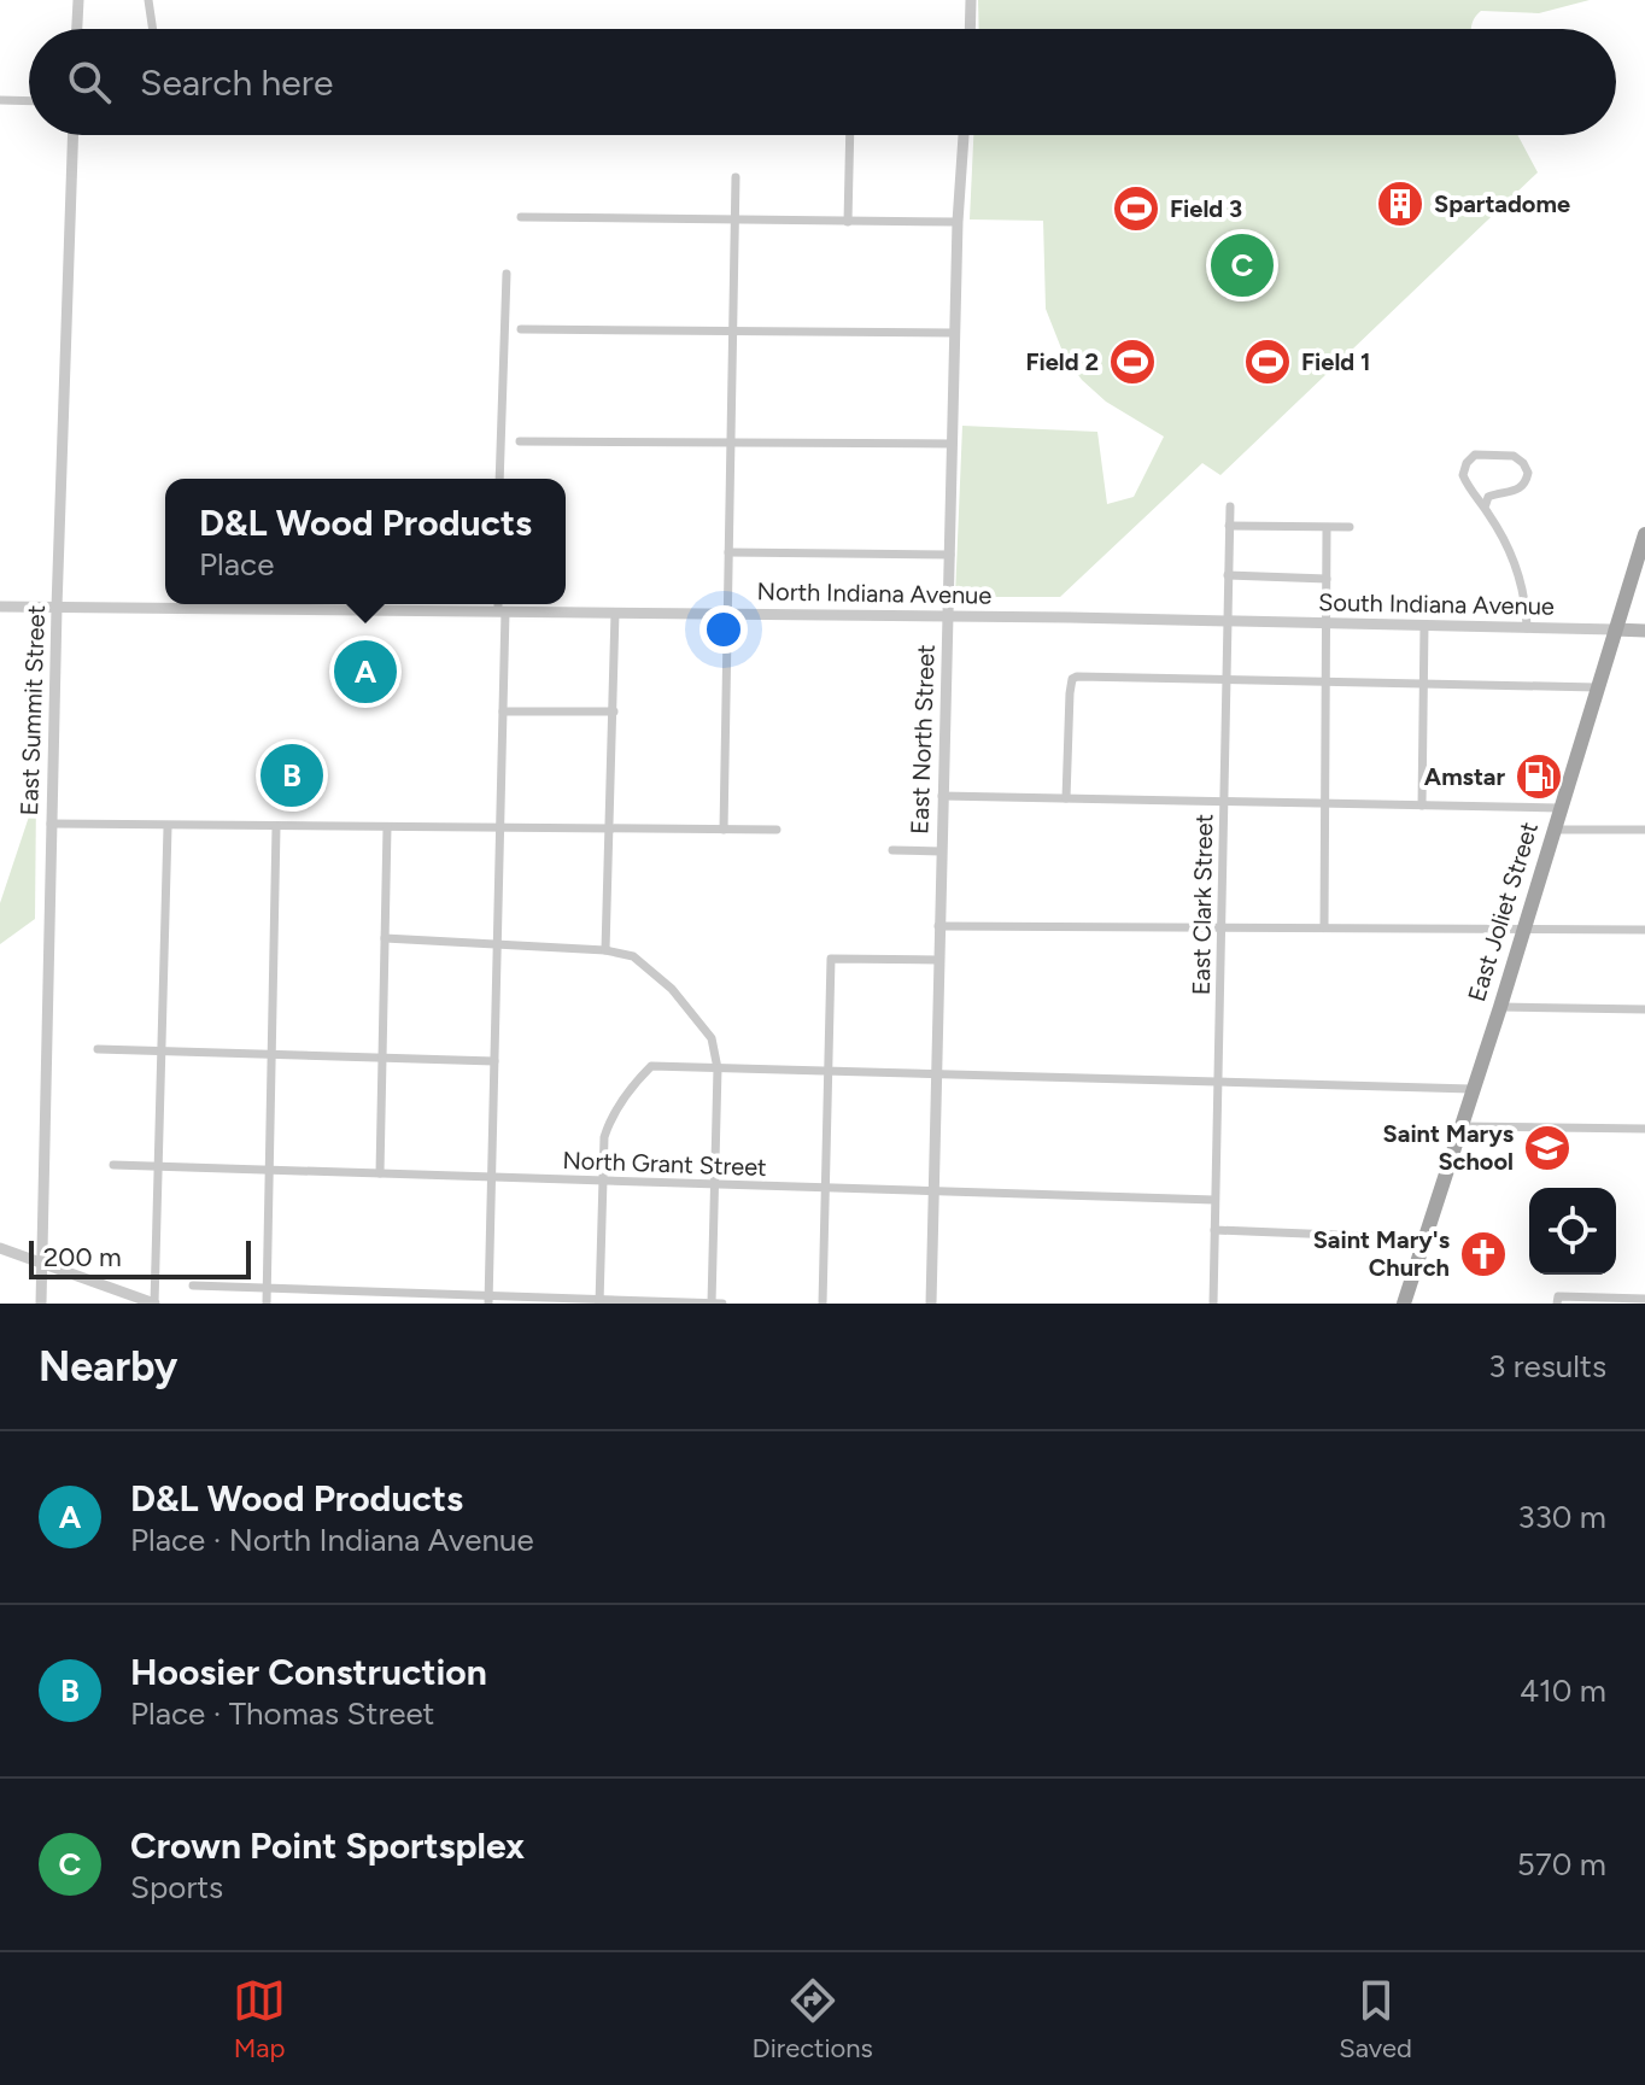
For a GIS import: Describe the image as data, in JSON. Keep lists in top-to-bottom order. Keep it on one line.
{"streets":{"main road":["South Indiana Avenue","East Joliet Street"],"street":["North Indiana Avenue","East Summit Street","East North Street","East Clark Street","North Grant Street"]},"crossings":[["North Indiana Avenue","South Indiana Avenue"],["North Indiana Avenue","East Summit Street"],["North Indiana Avenue","East North Street"],["North Indiana Avenue","East Clark Street"],["South Indiana Avenue","East Clark Street"],["South Indiana Avenue","East Joliet Street"],["East North Street","North Grant Street"],["East Clark Street","North Grant Street"]],"places":{"building":["Spartadome"],"sports":["Field 3","Field 2","Field 1"],"fuel station":["Amstar"],"school or university":["Saint Marys School"],"church":["Saint Mary's Church"]},"scale_bar":"200 m","page":{"search":"Search here","pins":["C","A","B"],"popup":["D&L Wood Products","Place"],"scale":"200 m","heading":["Nearby","3 results"],"list":[{"mark":"A","name":"D&L Wood Products","note":"Place · North Indiana Avenue","value":"330 m"},{"mark":"B","name":"Hoosier Construction","note":"Place · Thomas Street","value":"410 m"},{"mark":"C","name":"Crown Point Sportsplex","note":"Sports","value":"570 m"}],"nav":["Map","Directions","Saved"]}}
